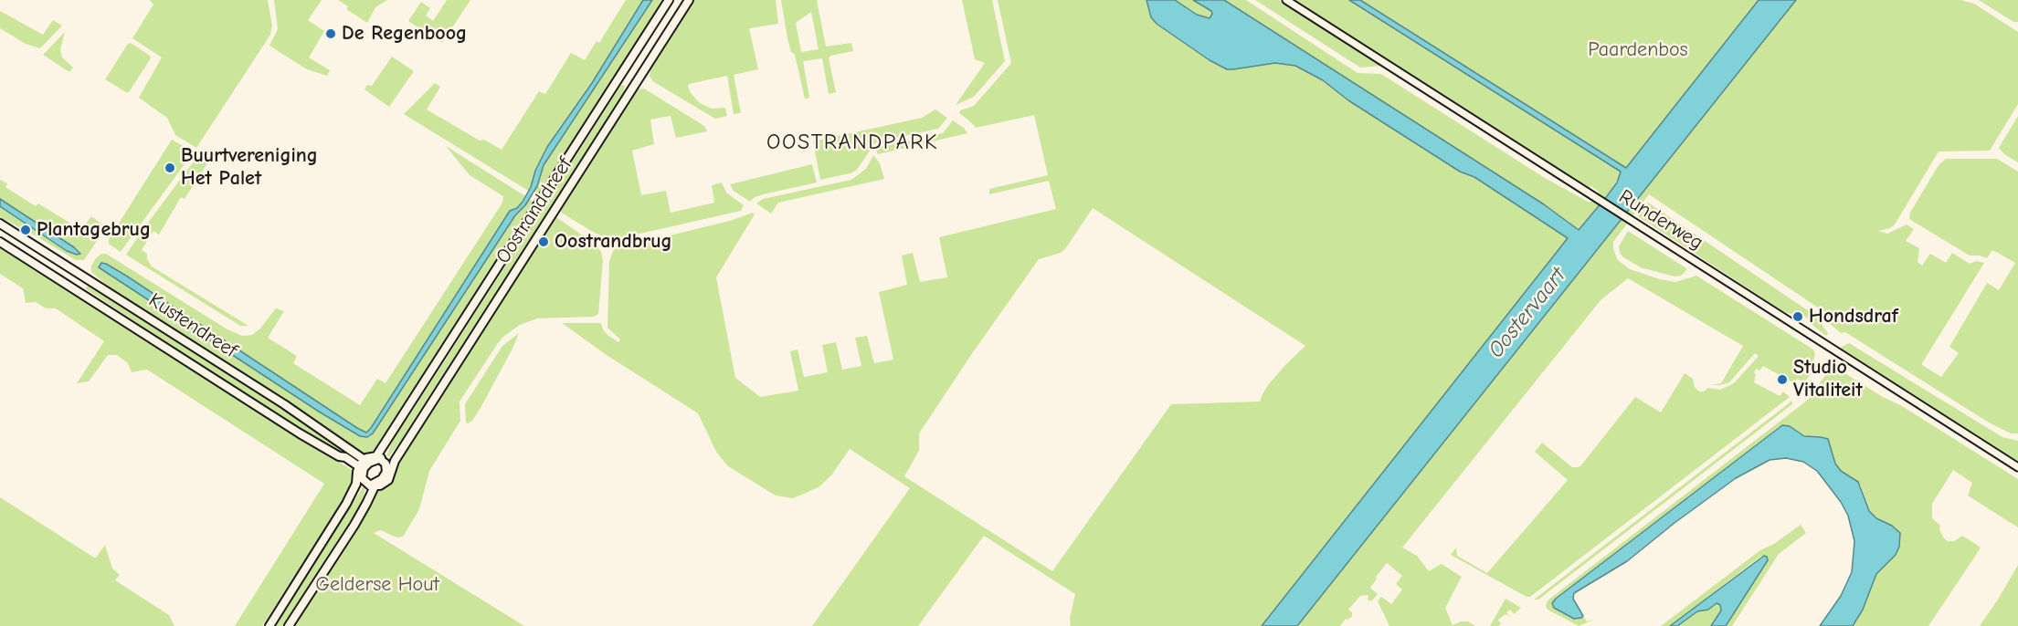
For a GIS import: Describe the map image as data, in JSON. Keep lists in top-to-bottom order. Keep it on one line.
{"streets":{"main road":["Oostranddreef","Kustendreef"],"street":["Runderweg"]},"crossings":[["Oostranddreef","Kustendreef"]],"districts":["OOSTRANDPARK"],"water":["Oostervaart"],"parks":["Paardenbos","Gelderse Hout"],"places":["De Regenboog","Buurtvereniging Het Palet","Plantagebrug","Oostrandbrug","Hondsdraf","Studio Vitaliteit"]}
